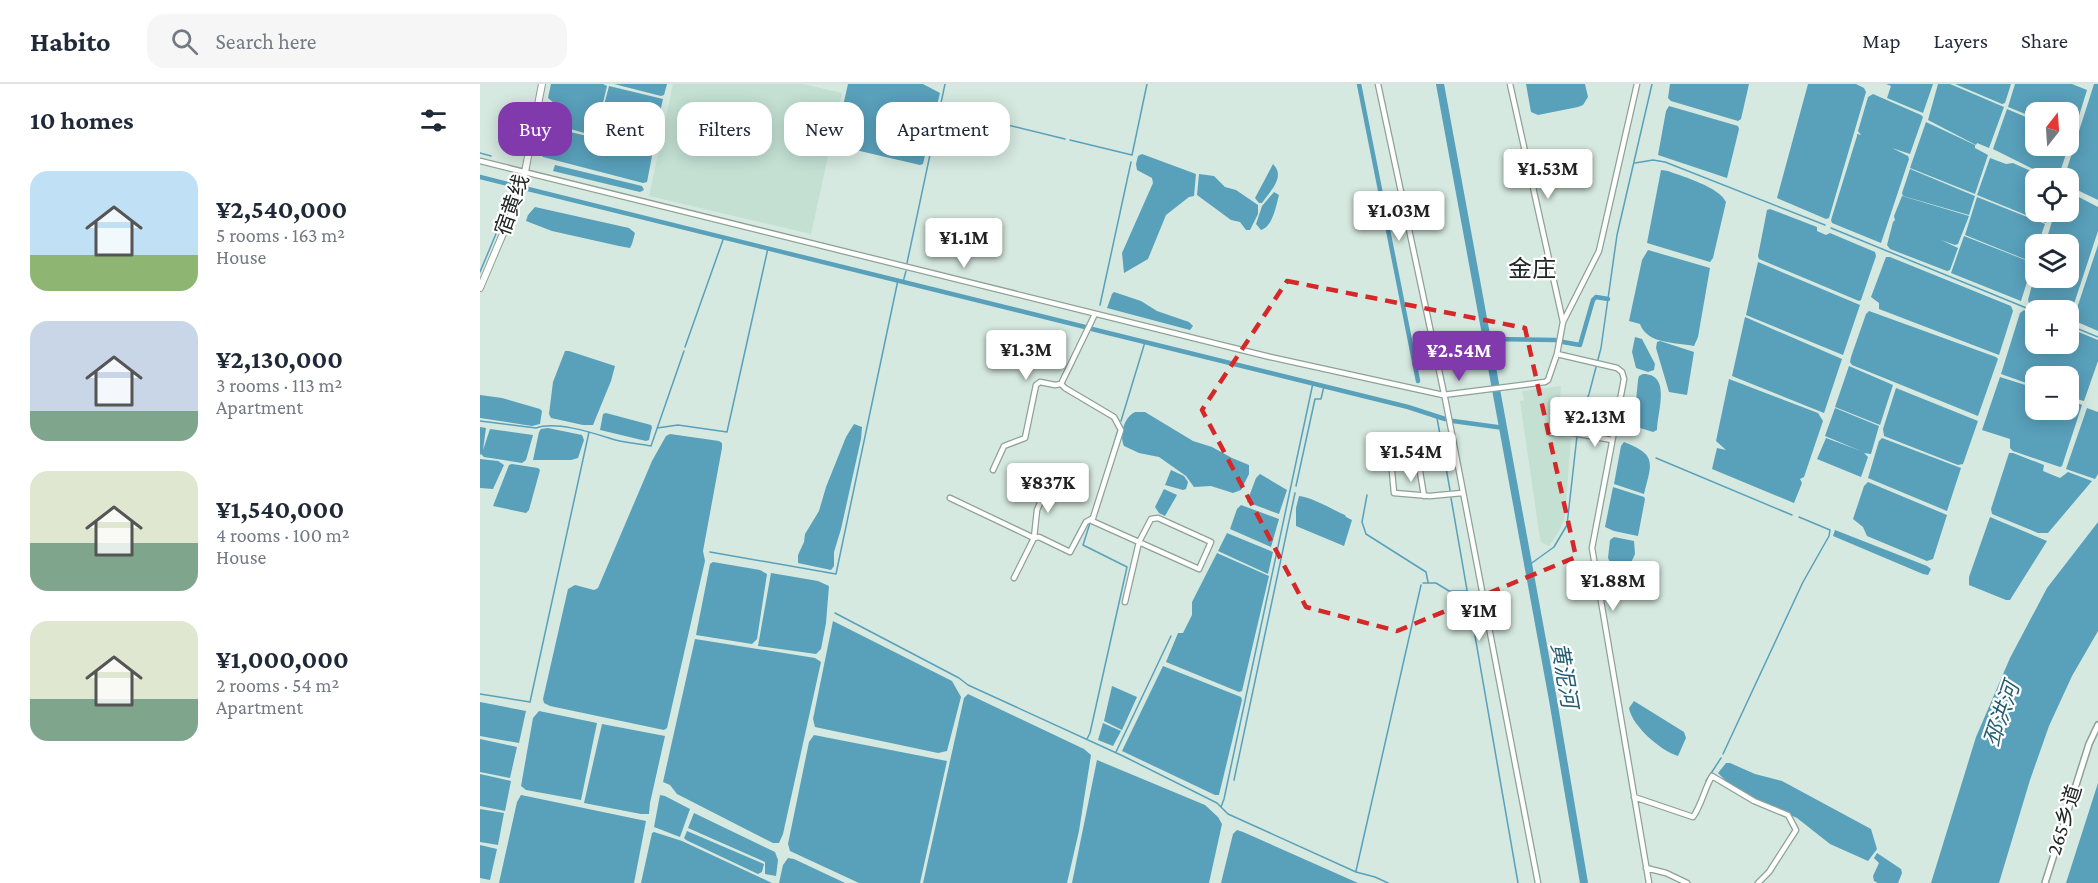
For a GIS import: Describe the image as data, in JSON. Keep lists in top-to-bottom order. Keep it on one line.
{"streets":{"main road":["宿黄线"],"street":["265乡道"]},"districts":["金庄"],"water":["黄泥河","邳洪河"],"north":"top","page":{"header":"Habito","search":"Search here","nav":["Map","Layers","Share"],"heading":"10 homes","map_buttons":["+","−"],"chip":["Buy","Rent","Filters","New","Apartment"],"price":["¥1.53M","¥1.03M","¥1.1M","¥1.3M","¥2.54M","¥2.13M","¥1.54M","¥837K","¥1.88M","¥1M"],"list":[{"name":"¥2,540,000","note":"5 rooms · 163 m² · House"},{"name":"¥2,130,000","note":"3 rooms · 113 m² · Apartment"},{"name":"¥1,540,000","note":"4 rooms · 100 m² · House"},{"name":"¥1,000,000","note":"2 rooms · 54 m² · Apartment"}]}}
